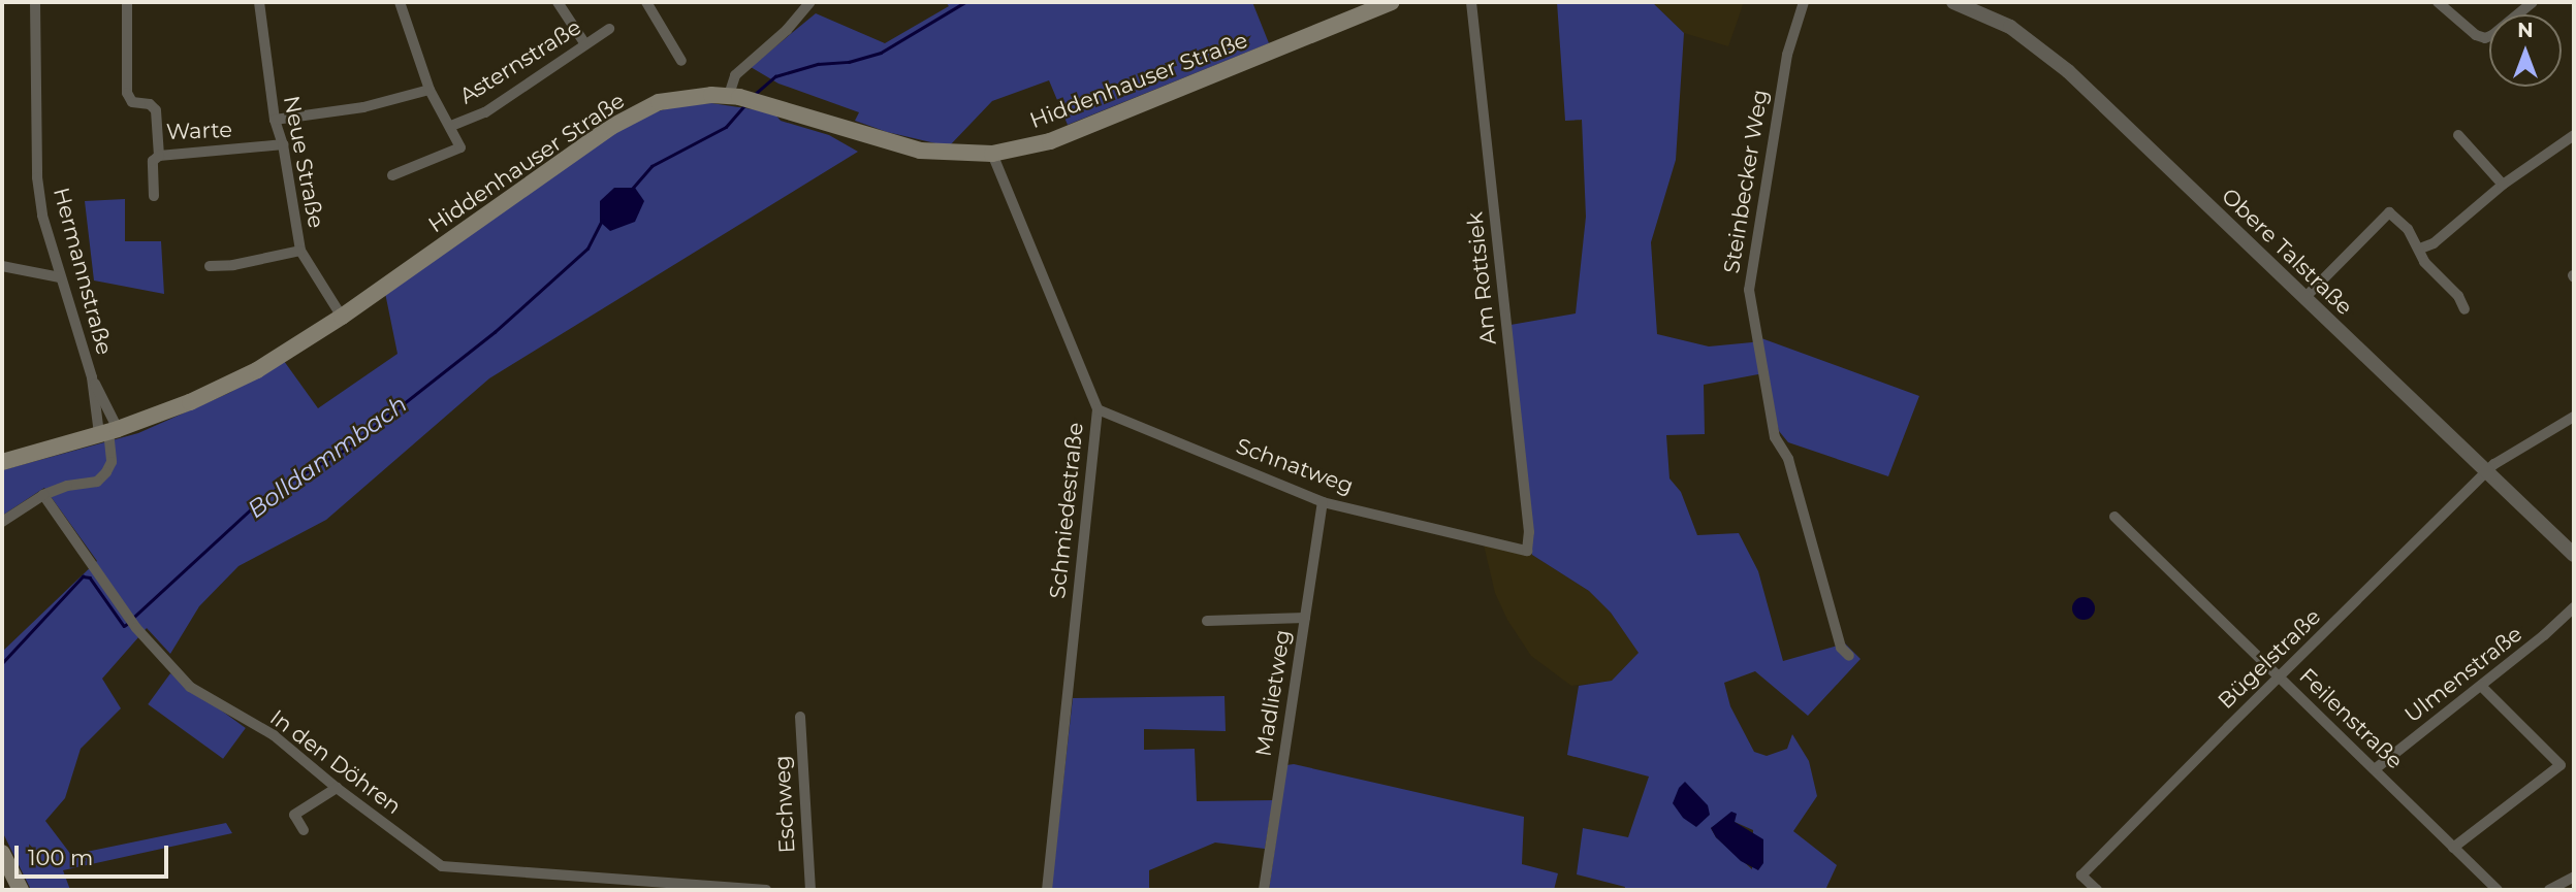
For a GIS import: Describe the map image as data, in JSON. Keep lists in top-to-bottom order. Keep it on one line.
{"streets":{"main road":["Hiddenhauser Straße"],"street":["Asternstraße","Warte","Neue Straße","Steinbecker Weg","Obere Talstraße","Hermannstraße","Am Rottsiek","Schnatweg","Schmiedestraße","Bügelstraße","Ulmenstraße","Madlietweg","Feilenstraße","In den Döhren","Eschweg"]},"crossings":[["Hiddenhauser Straße","Neue Straße"],["Hiddenhauser Straße","Hermannstraße"],["Hiddenhauser Straße","Schmiedestraße"],["Warte","Neue Straße"],["Obere Talstraße","Bügelstraße"],["Am Rottsiek","Schnatweg"],["Schnatweg","Schmiedestraße"],["Schnatweg","Madlietweg"],["Bügelstraße","Feilenstraße"],["Ulmenstraße","Feilenstraße"]],"water":["Bolldammbach"],"scale_bar":"100 m","north":"top"}
